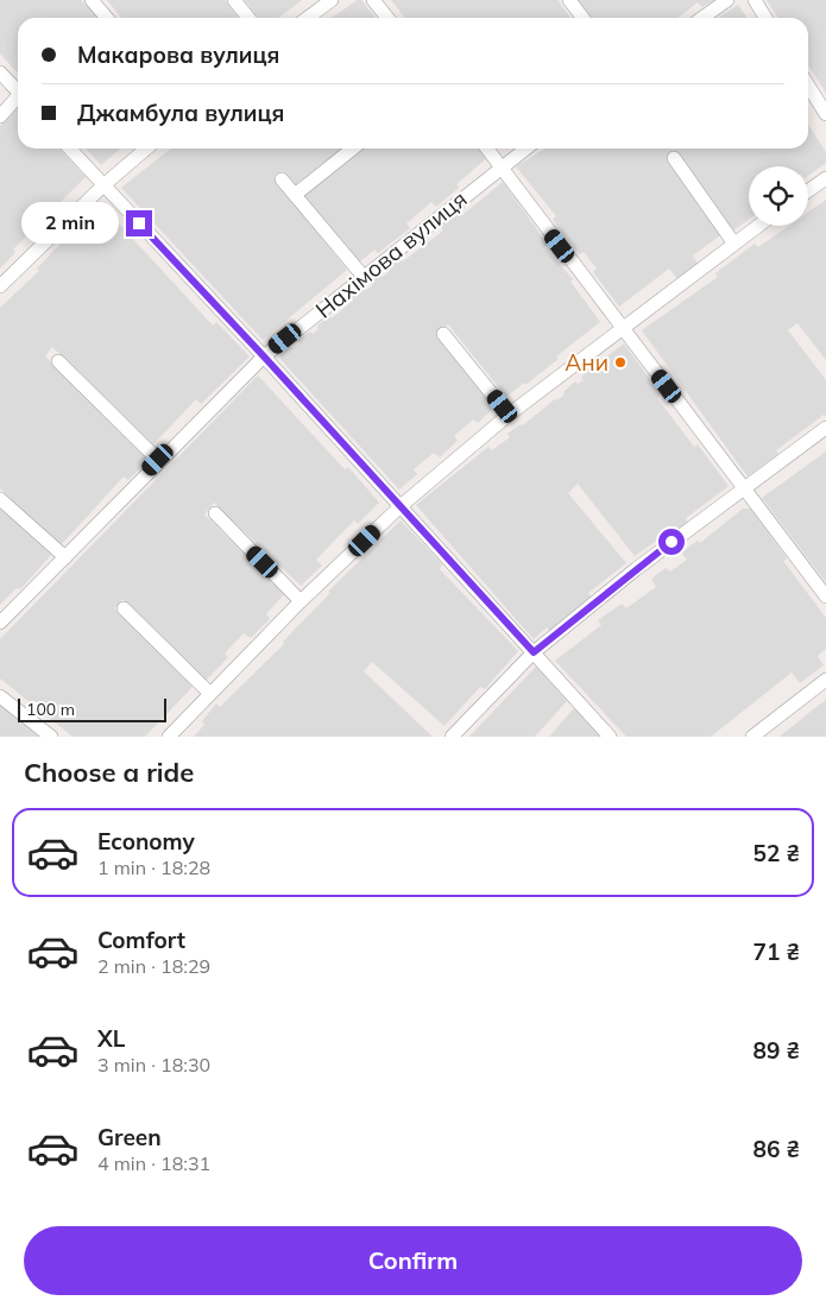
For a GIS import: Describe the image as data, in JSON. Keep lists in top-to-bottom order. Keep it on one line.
{"streets":{"street":["Нахімова вулиця"]},"places":["Ани"],"scale_bar":"100 m","page":{"banner":["Макарова вулиця","Джамбула вулиця"],"bubble":"2 min","scale":"100 m","heading":"Choose a ride","list":[{"name":"Economy","note":"1 min · 18:28","value":"52 ₴"},{"name":"Comfort","note":"2 min · 18:29","value":"71 ₴"},{"name":"XL","note":"3 min · 18:30","value":"89 ₴"},{"name":"Green","note":"4 min · 18:31","value":"86 ₴"}],"buttons":"Confirm"}}
